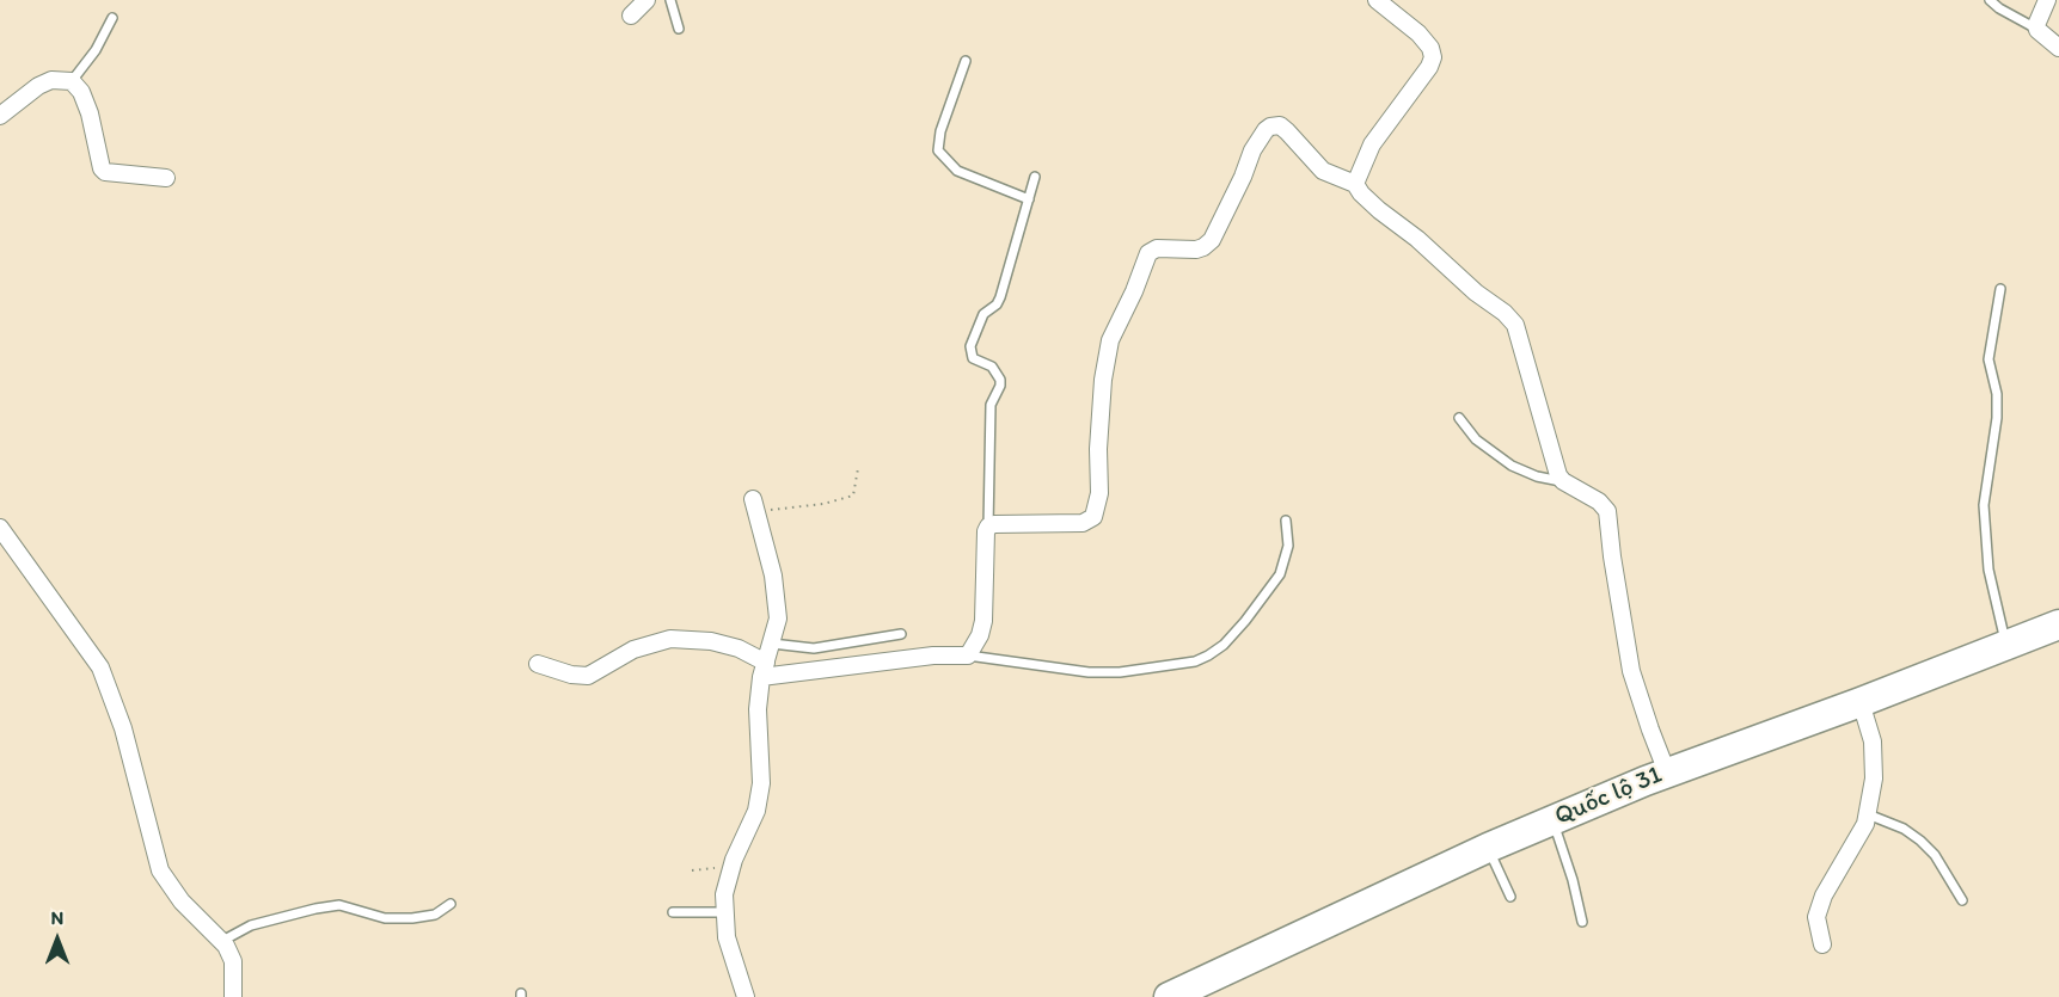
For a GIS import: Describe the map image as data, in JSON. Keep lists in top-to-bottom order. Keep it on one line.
{"streets":{"highway":["Quốc lộ 31"]},"north":"top"}
